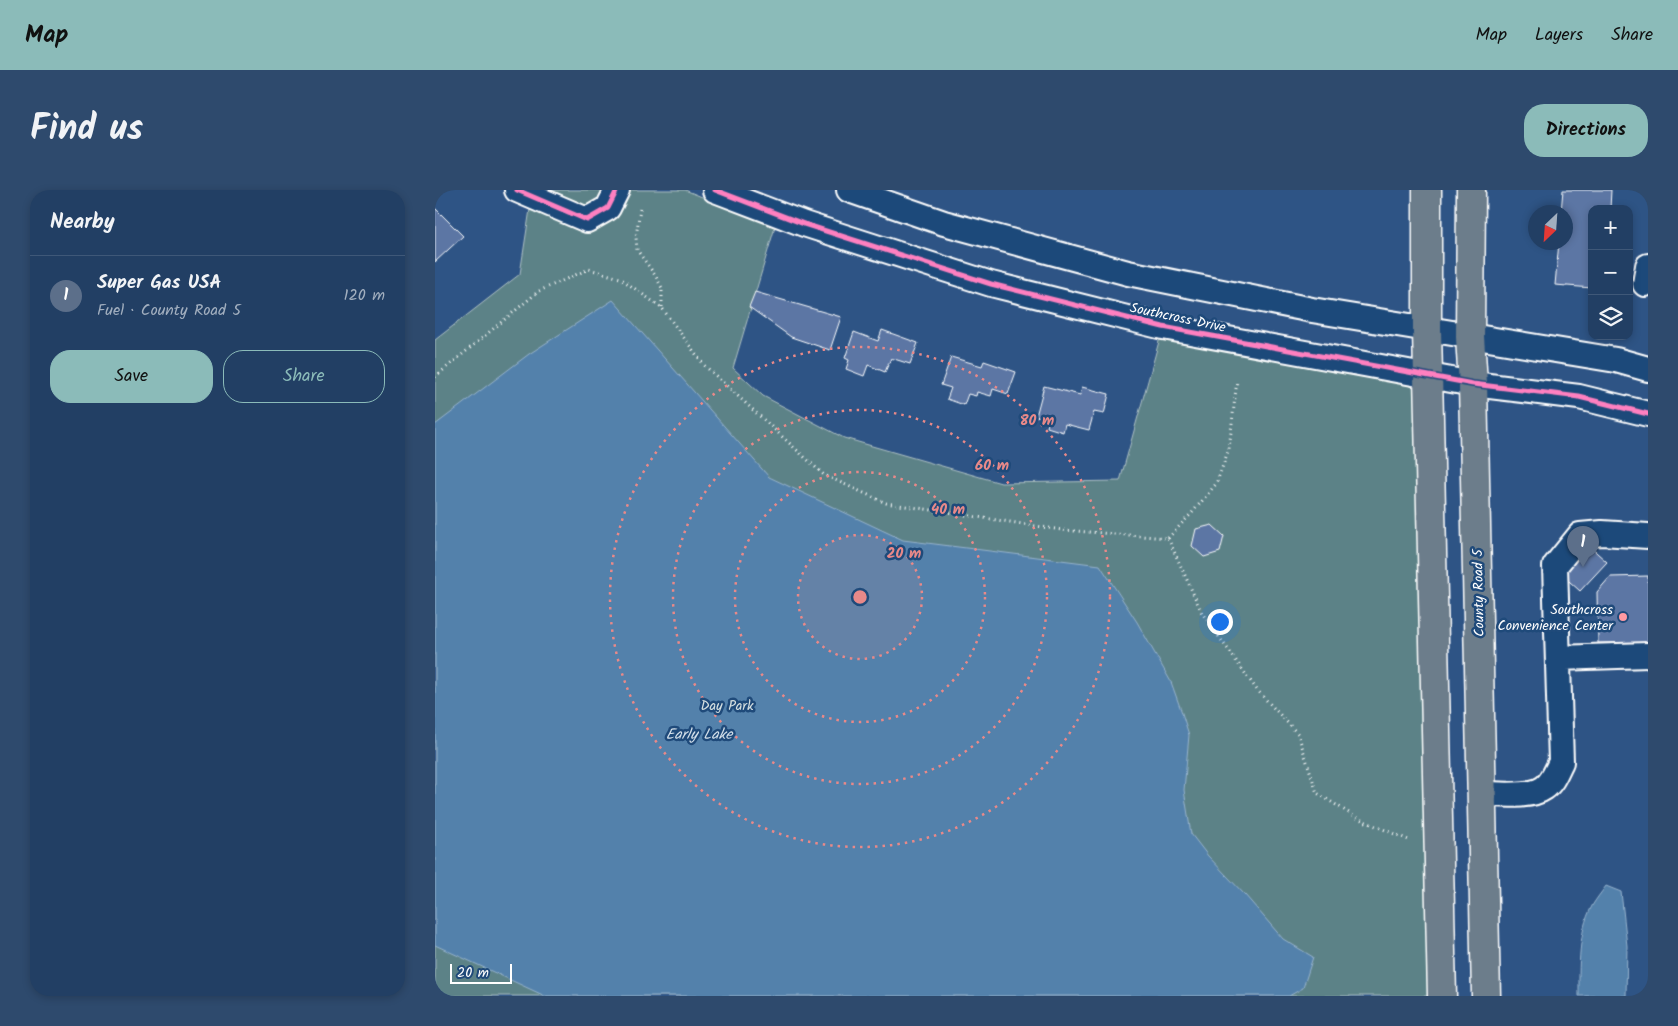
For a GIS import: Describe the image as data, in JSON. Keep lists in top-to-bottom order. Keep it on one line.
{"streets":{"main road":["County Road 5"],"street":["Southcross Drive"]},"crossings":[["Southcross Drive","County Road 5"]],"water":["Early Lake"],"parks":["Day Park"],"places":["Southcross Convenience Center"],"scale_bar":"20 m","north":"bottom left","page":{"header":"Map","nav":["Map","Layers","Share"],"title":"Find us","buttons":["Directions",["Save","Share"]],"heading":"Nearby","map_buttons":["+","−"],"list":[{"mark":"1","name":"Super Gas USA","note":"Fuel · County Road 5","value":"120 m"}],"pins":"1","scale":"20 m"},"rings":["80 m","60 m","40 m","20 m"]}
